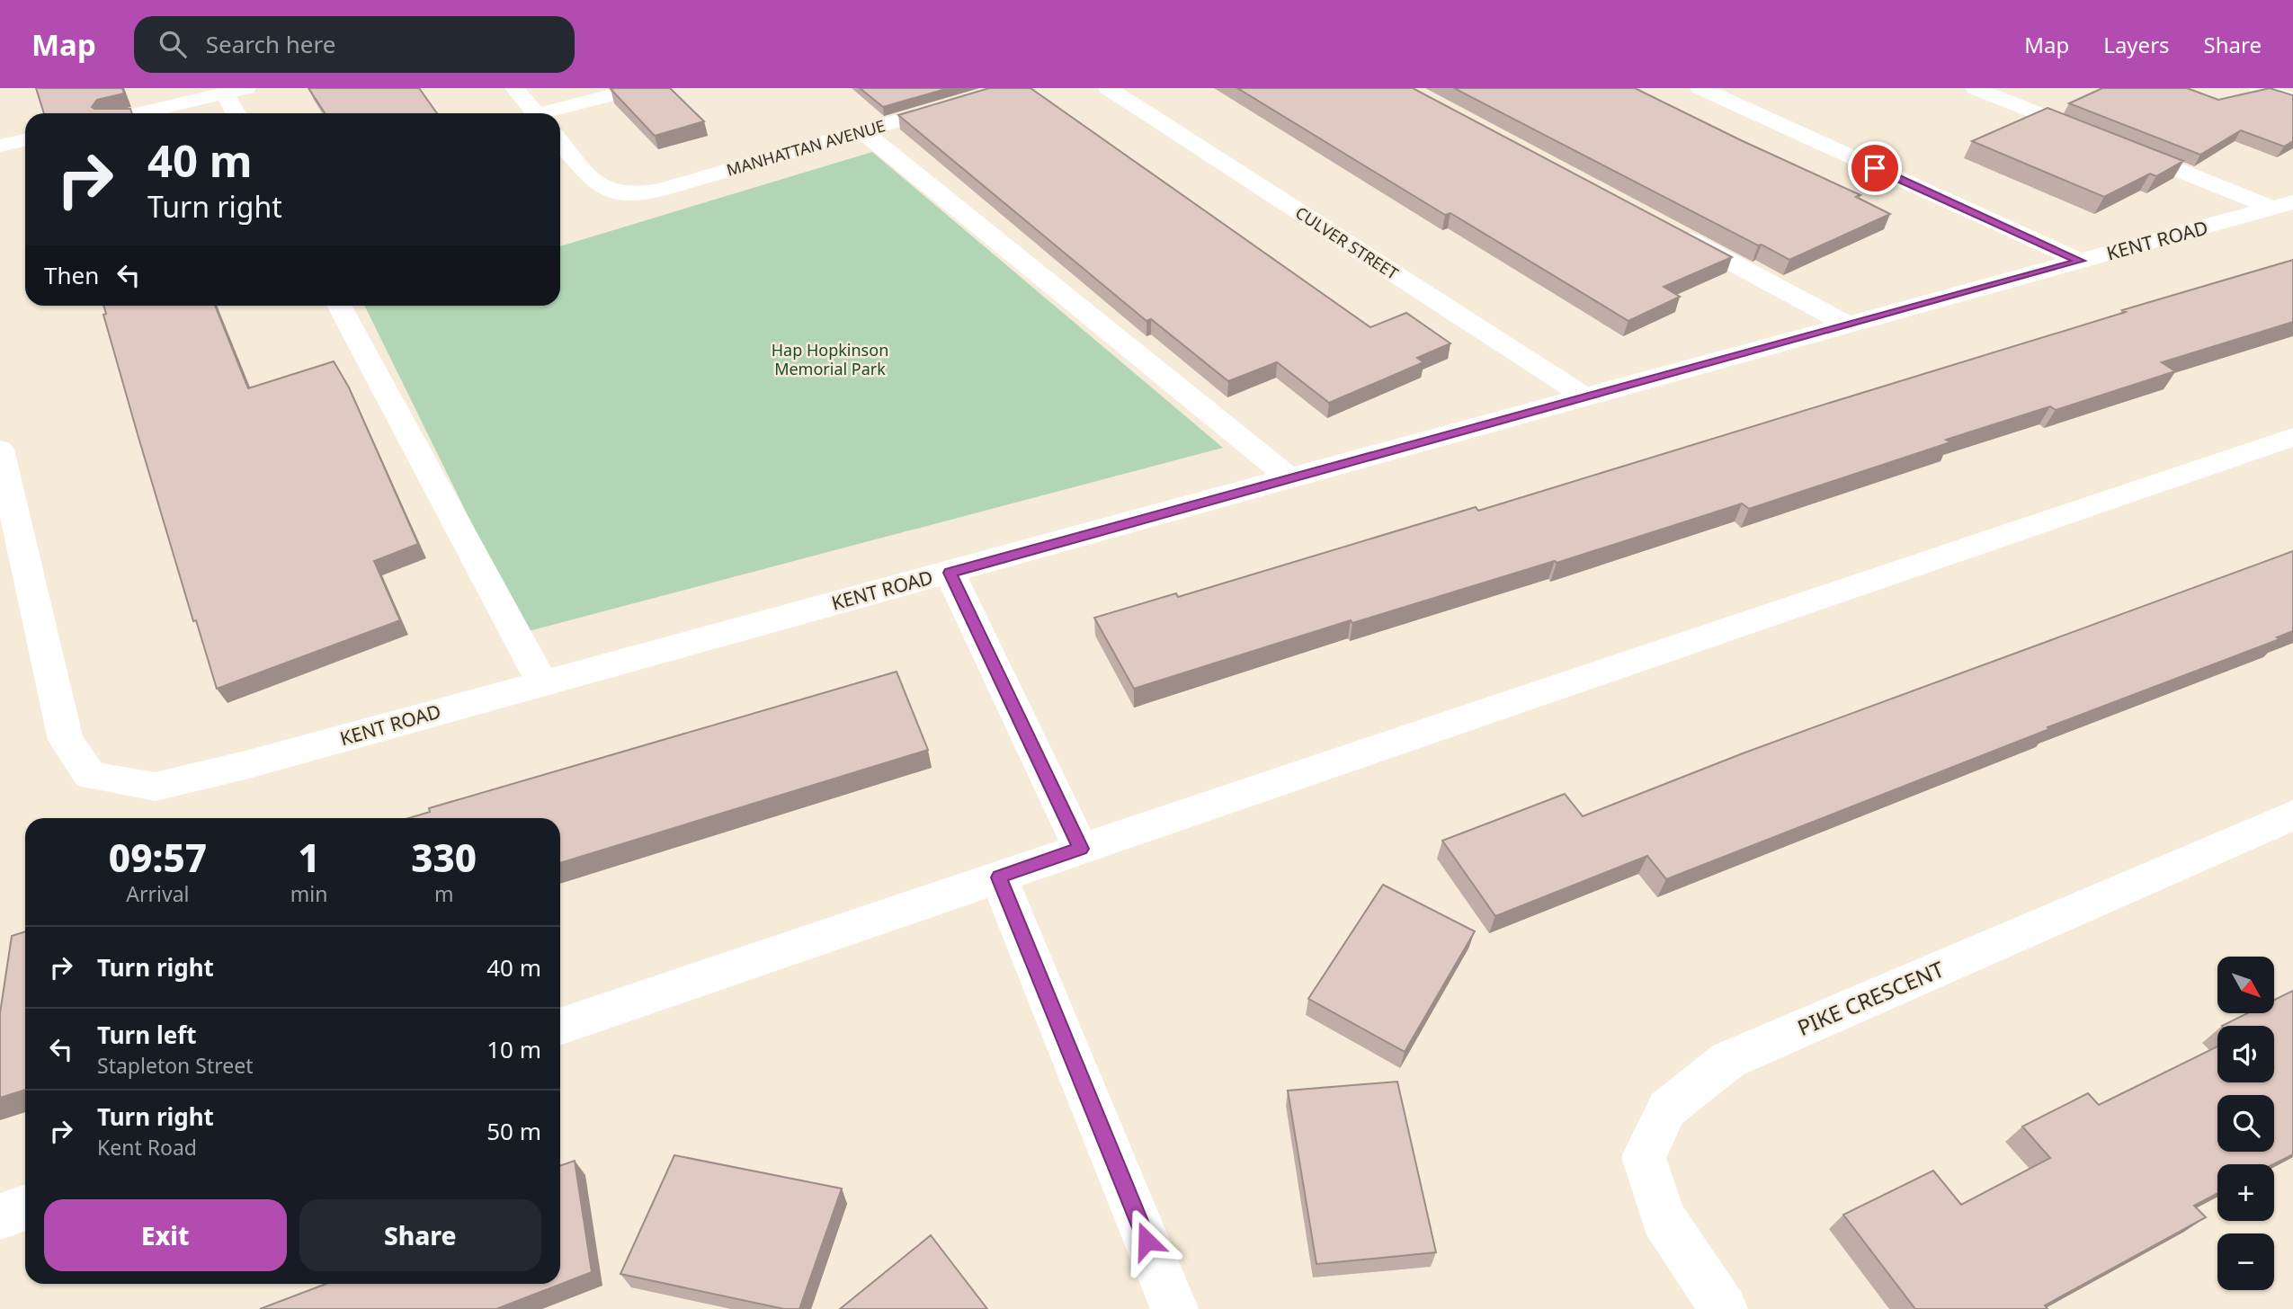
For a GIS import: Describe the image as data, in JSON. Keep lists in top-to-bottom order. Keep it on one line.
{"streets":{"street":["MANHATTAN AVENUE","KENT ROAD","CULVER STREET","PIKE CRESCENT"]},"crossings":[["KENT ROAD","CULVER STREET"]],"parks":["Hap Hopkinson Memorial Park"],"north":"bottom right","page":{"header":"Map","search":"Search here","nav":["Map","Layers","Share"],"turn":["40 m","Turn right"],"then":"Then","eta":["09:57","Arrival","1","min","330","m"],"list":[{"name":"Turn right","value":"40 m"},{"name":"Turn left","note":"Stapleton Street","value":"10 m"},{"name":"Turn right","note":"Kent Road","value":"50 m"}],"map_buttons":["+","−"],"buttons":["Exit","Share"]}}
